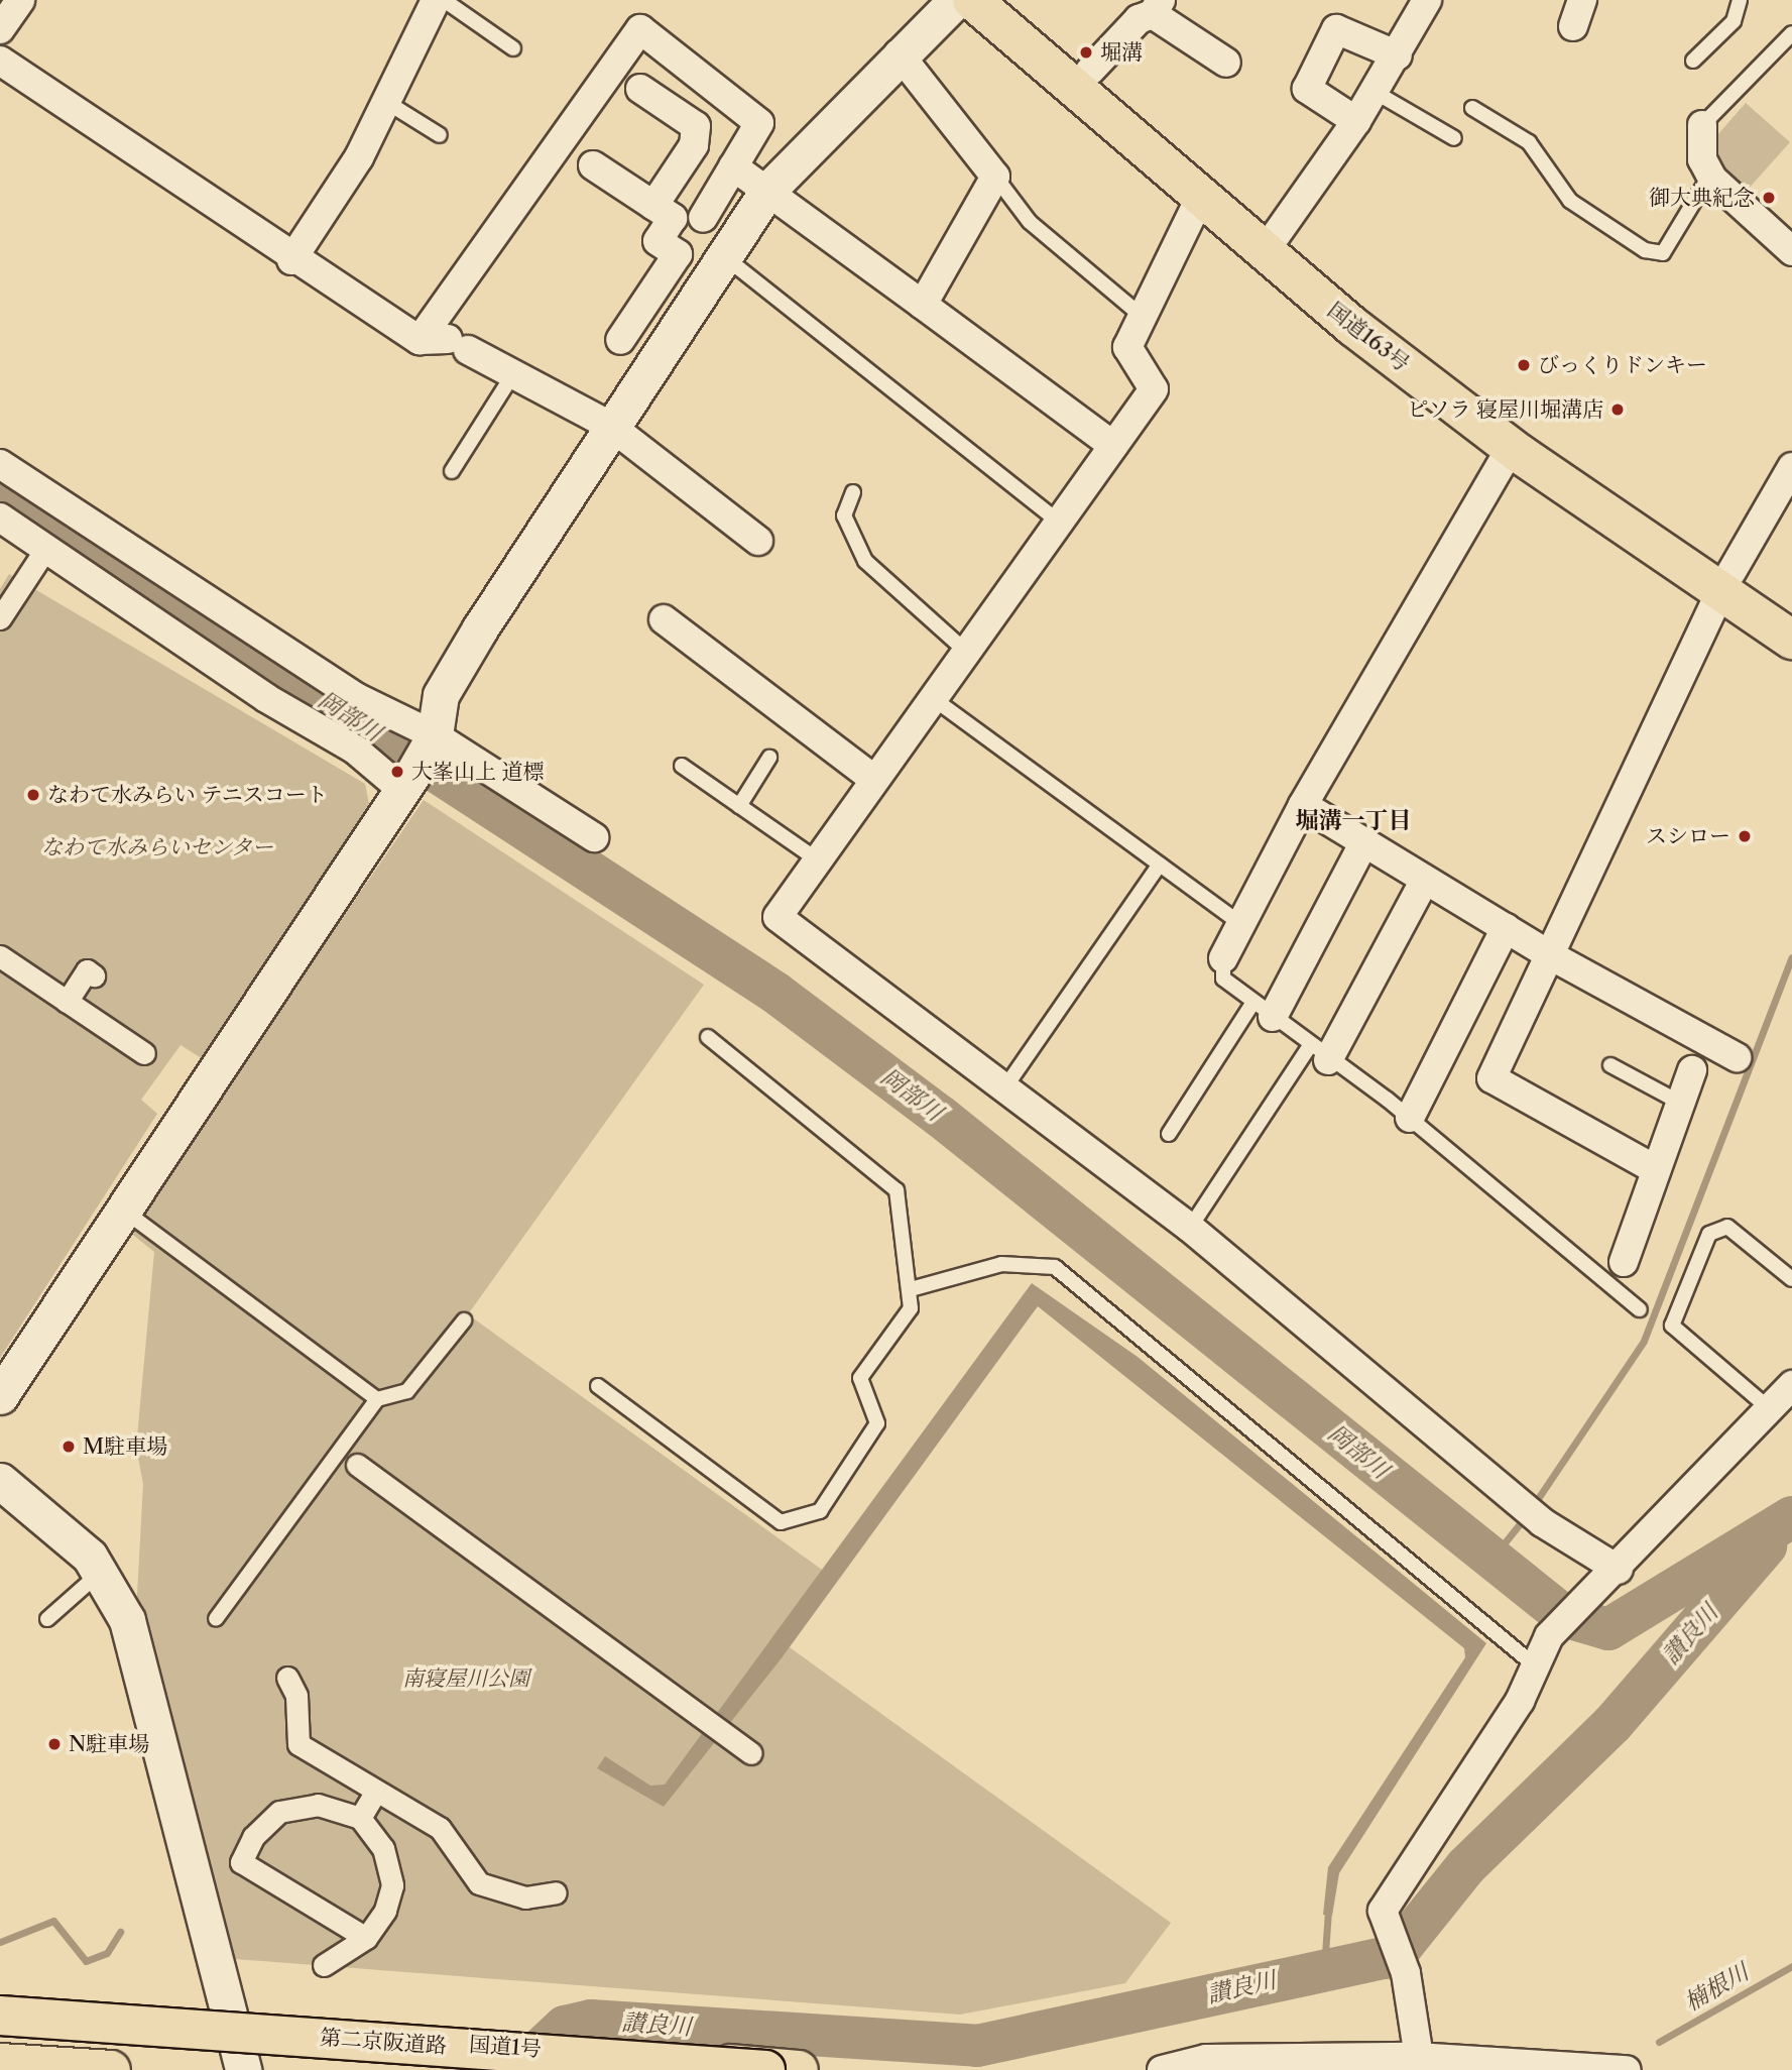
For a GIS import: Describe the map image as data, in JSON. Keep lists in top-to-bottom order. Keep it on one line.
{"streets":{"highway":["国道163号","第二京阪道路","国道1号"]},"crossings":[["第二京阪道路","国道1号"]],"districts":["堀溝一丁目"],"water":["岡部川","讃良川","楠根川"],"parks":["なわて水みらいセンター","南寝屋川公園"],"places":["堀溝","御大典紀念","びっくりドンキー","ピソラ 寝屋川堀溝店","大峯山上 道標","なわて水みらい テニスコート","スシロー","M駐車場","N駐車場"]}
